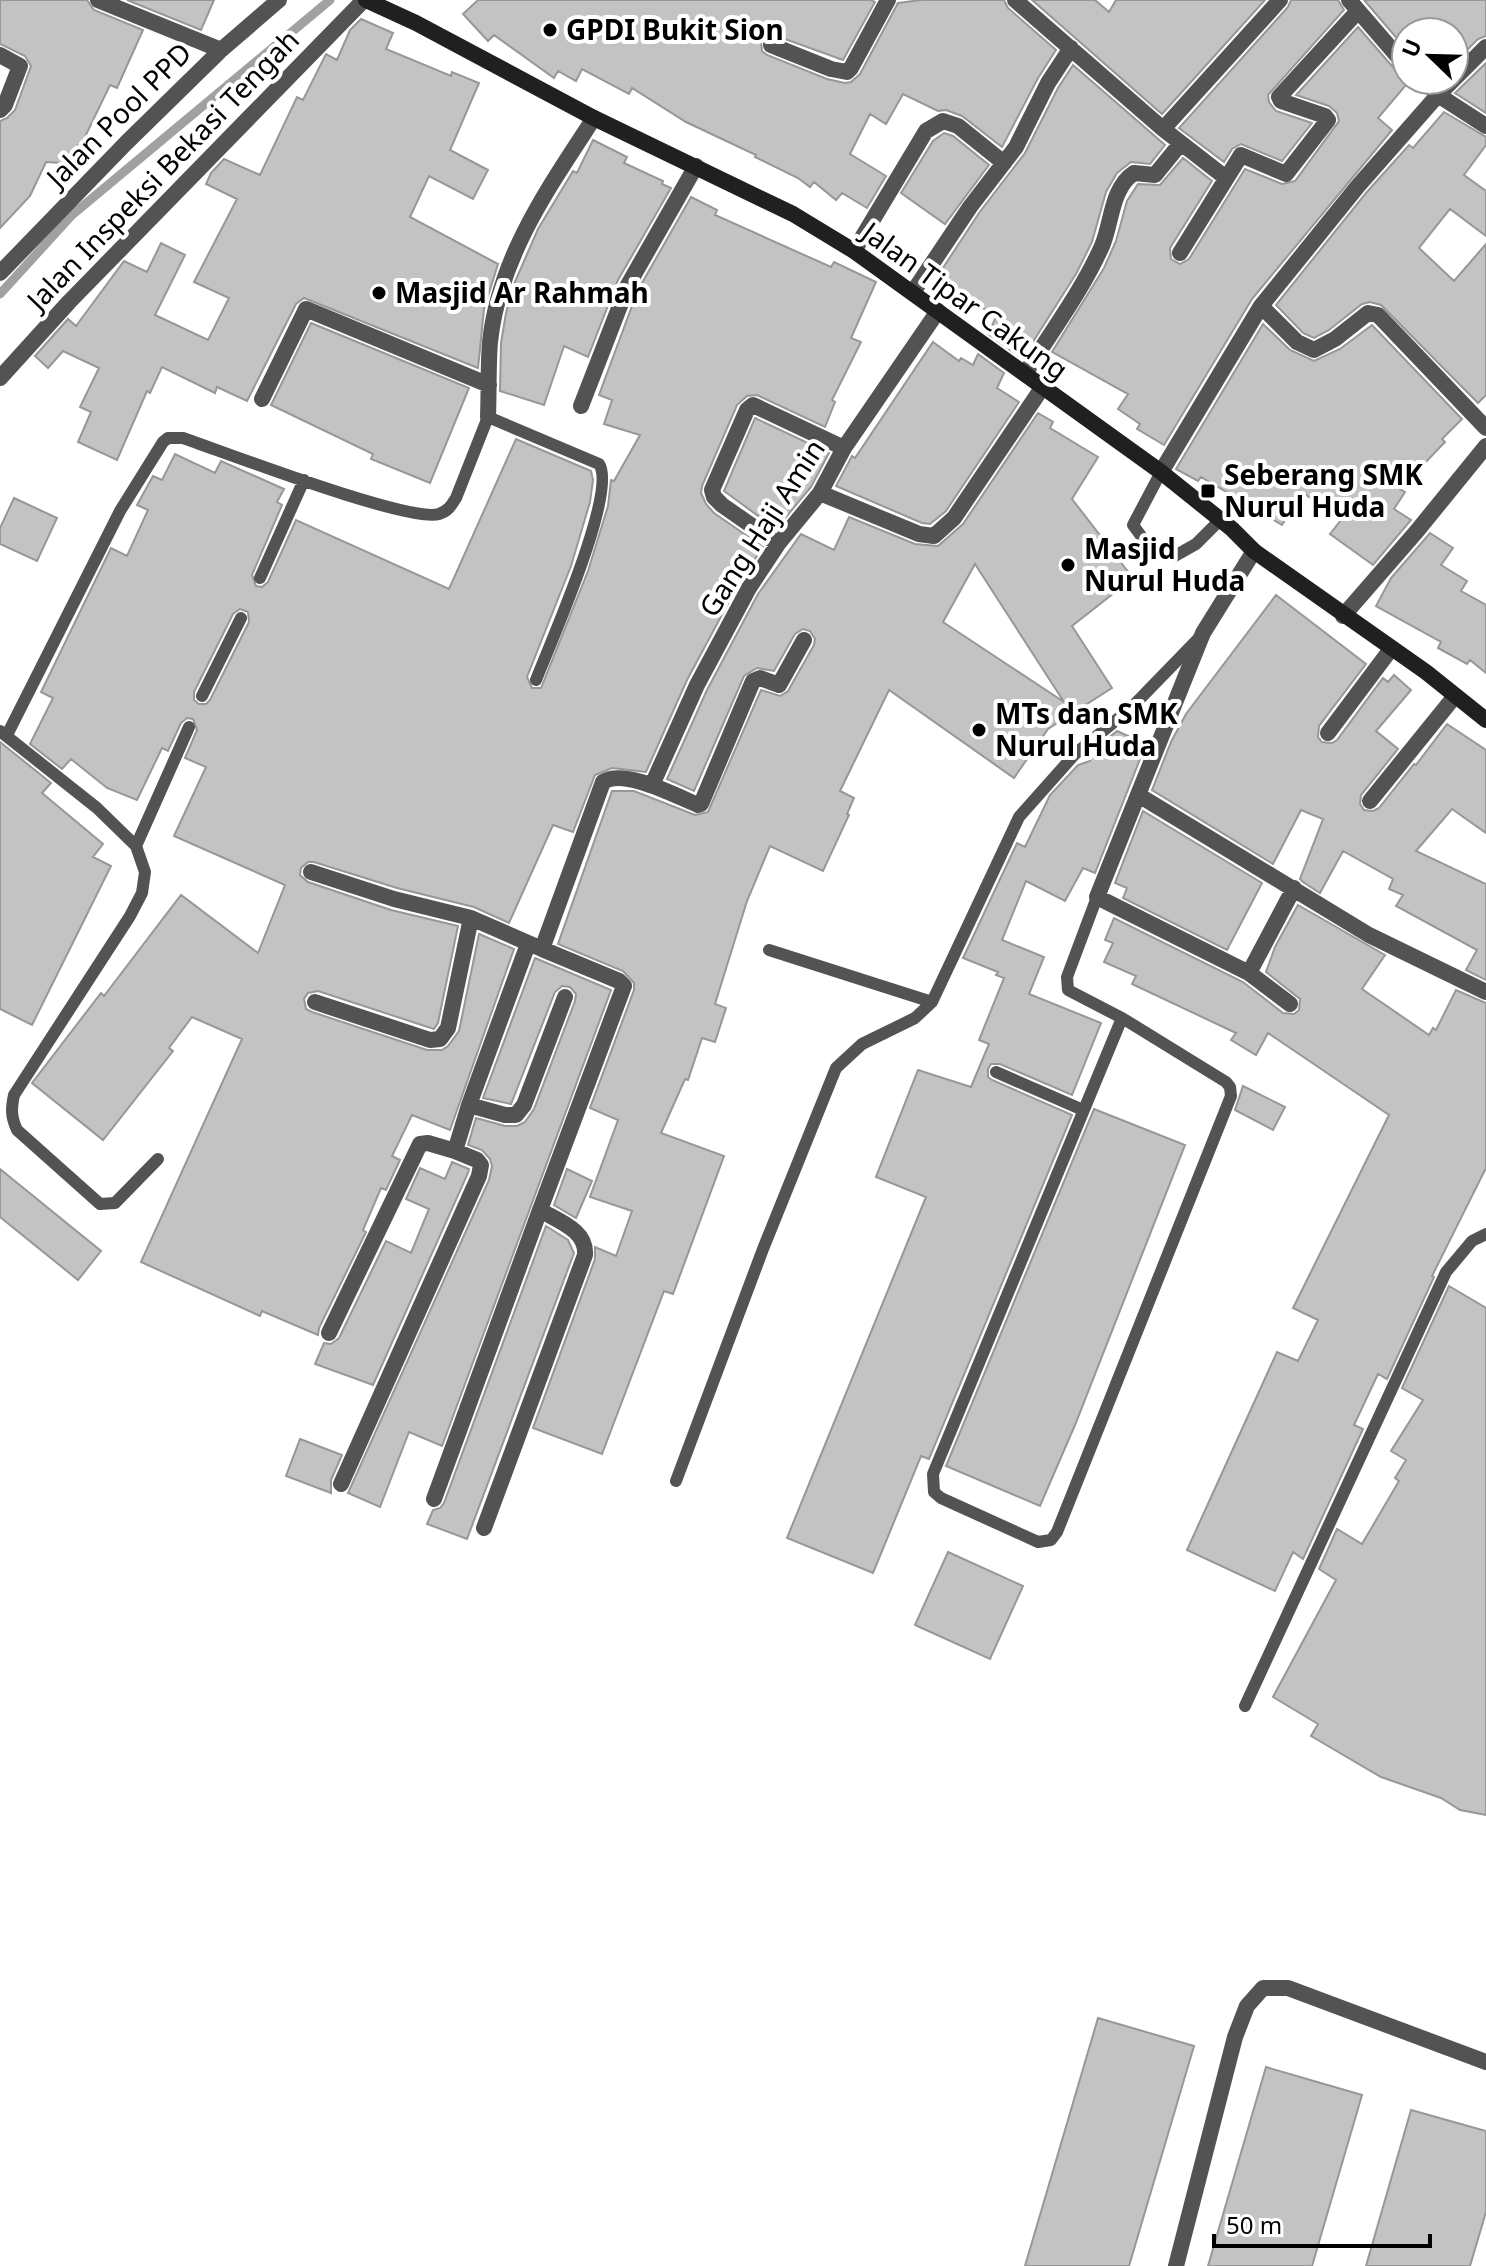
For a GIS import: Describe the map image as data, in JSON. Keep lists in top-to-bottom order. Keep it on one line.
{"streets":{"street":["Jalan Pool PPD","Jalan Inspeksi Bekasi Tengah","Jalan Tipar Cakung","Gang Haji Amin"]},"crossings":[["Jalan Inspeksi Bekasi Tengah","Jalan Tipar Cakung"],["Jalan Tipar Cakung","Gang Haji Amin"]],"places":{"other":["GPDI Bukit Sion","Masjid Ar Rahmah","Masjid Nurul Huda","MTs dan SMK Nurul Huda"],"transit":["Seberang SMK Nurul Huda"]},"scale_bar":"50 m","north":"top left"}
